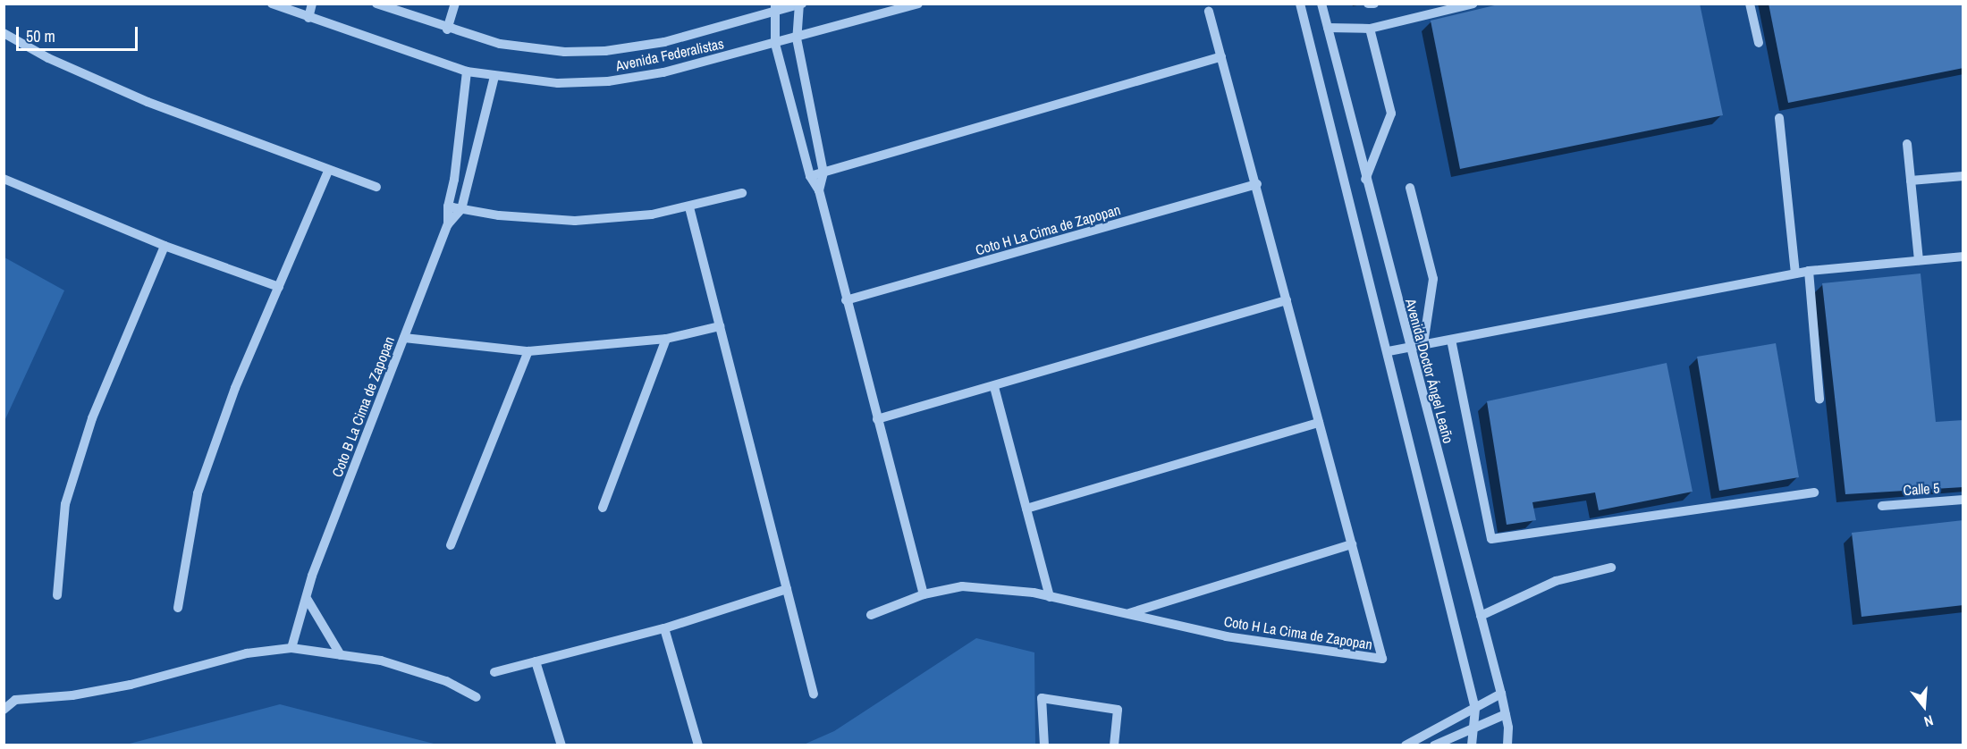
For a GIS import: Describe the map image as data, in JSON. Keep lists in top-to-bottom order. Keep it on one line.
{"streets":{"street":["Avenida Federalistas","Coto H La Cima de Zapopan","Avenida Doctor Ángel Leaño","Coto B La Cima de Zapopan","Calle 5"]},"crossings":[["Avenida Federalistas","Coto B La Cima de Zapopan"]],"scale_bar":"50 m","north":"bottom"}
